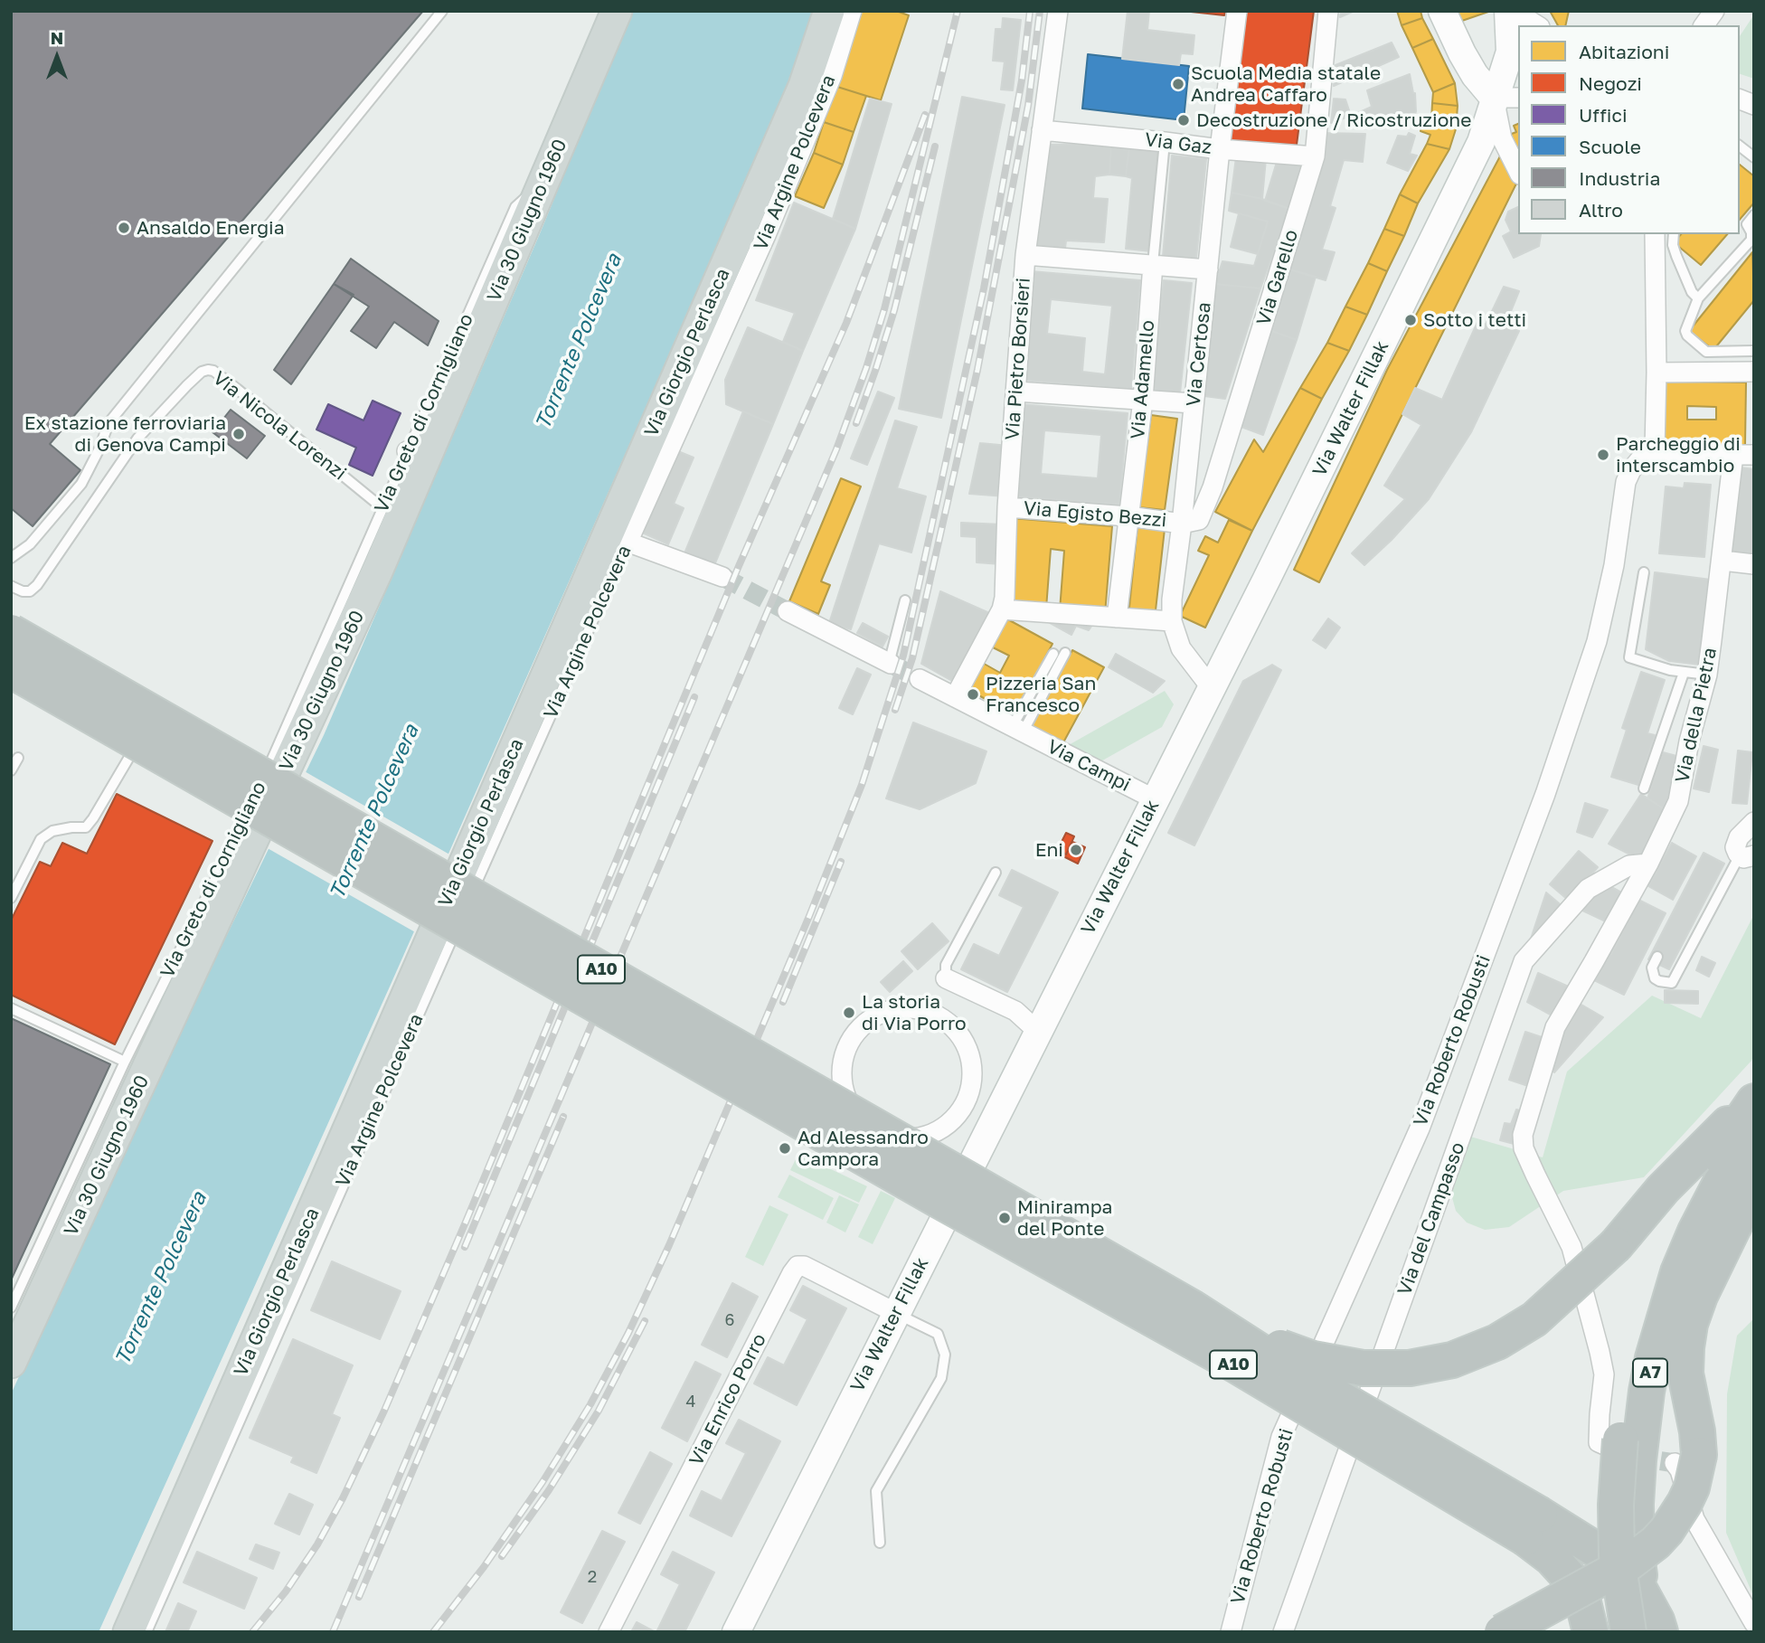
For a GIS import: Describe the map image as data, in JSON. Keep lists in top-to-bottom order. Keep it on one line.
{"streets":{"highway":["A10","A7"],"main road":["Via 30 Giugno 1960","Via Giorgio Perlasca","Via Walter Fillak"],"street":["Via Gaz","Via Argine Polcevera","Via Garello","Via Certosa","Via Pietro Borsieri","Via Adamello","Via Egisto Bezzi","Via della Pietra","Via Campi","Via Roberto Robusti","Via del Campasso","Via Enrico Porro"],"lane":["Via Greto di Cornigliano","Via Nicola Lorenzi"]},"crossings":[["Via Gaz","Via Garello"],["Via Gaz","Via Certosa"],["Via Gaz","Via Pietro Borsieri"],["Via Gaz","Via Adamello"],["Via Argine Polcevera","Via Giorgio Perlasca"],["Via 30 Giugno 1960","Via Greto di Cornigliano"],["Via Garello","Via Certosa"],["Via Garello","Via Egisto Bezzi"],["Via Certosa","Via Walter Fillak"],["Via Certosa","Via Egisto Bezzi"],["Via Pietro Borsieri","Via Egisto Bezzi"],["Via Pietro Borsieri","Via Campi"],["Via Adamello","Via Egisto Bezzi"],["Via Walter Fillak","Via Campi"],["Via Walter Fillak","Via Enrico Porro"],["Via Greto di Cornigliano","Via Nicola Lorenzi"],["Via della Pietra","Via del Campasso"],["Via della Pietra","A7"],["A10","A7"]],"water":["Torrente Polcevera"],"places":["Scuola Media statale Andrea Caffaro","Decostruzione / Ricostruzione","Ansaldo Energia","Sotto i tetti","Ex stazione ferroviaria di Genova Campi","Parcheggio di interscambio","Pizzeria San Francesco","Eni","La storia di Via Porro","Ad Alessandro Campora","Minirampa del Ponte"],"house_numbers":["6","4","2"],"legend":["Abitazioni","Negozi","Uffici","Scuole","Industria","Altro"],"north":"top"}
